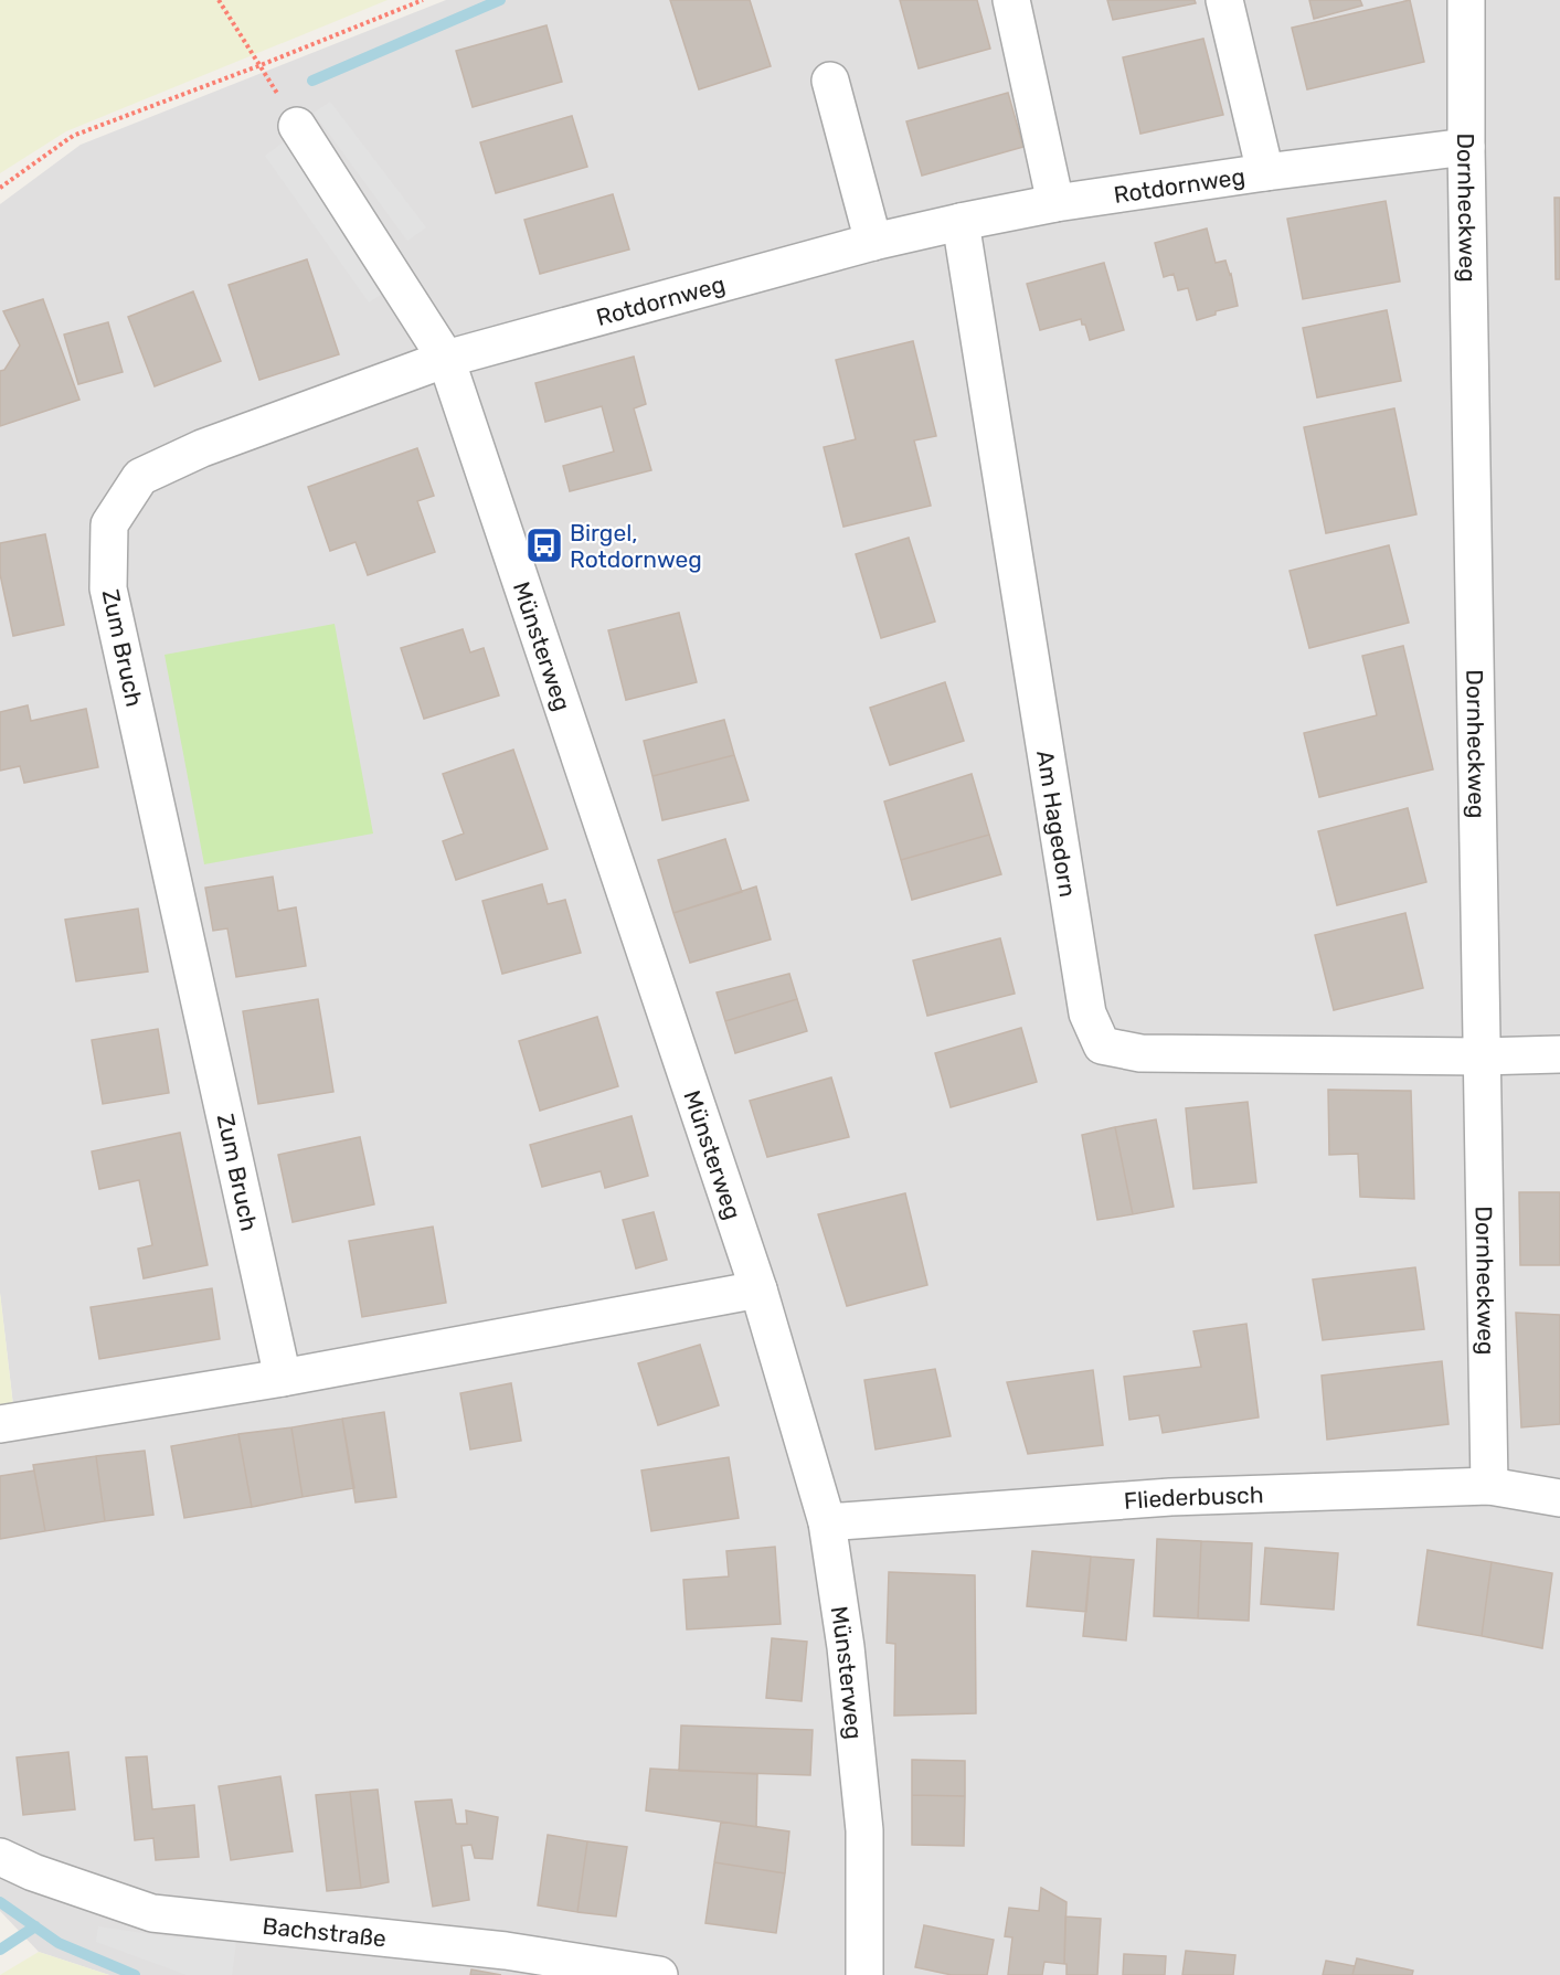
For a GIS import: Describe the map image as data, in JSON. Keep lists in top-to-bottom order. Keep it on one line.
{"streets":{"street":["Rotdornweg","Dornheckweg","Münsterweg","Zum Bruch","Am Hagedorn","Fliederbusch","Bachstraße"]},"crossings":[["Rotdornweg","Dornheckweg"],["Rotdornweg","Münsterweg"],["Rotdornweg","Zum Bruch"],["Rotdornweg","Am Hagedorn"],["Dornheckweg","Am Hagedorn"],["Dornheckweg","Fliederbusch"],["Münsterweg","Zum Bruch"],["Münsterweg","Fliederbusch"]],"places":{"bus stop":["Birgel, Rotdornweg"]}}
